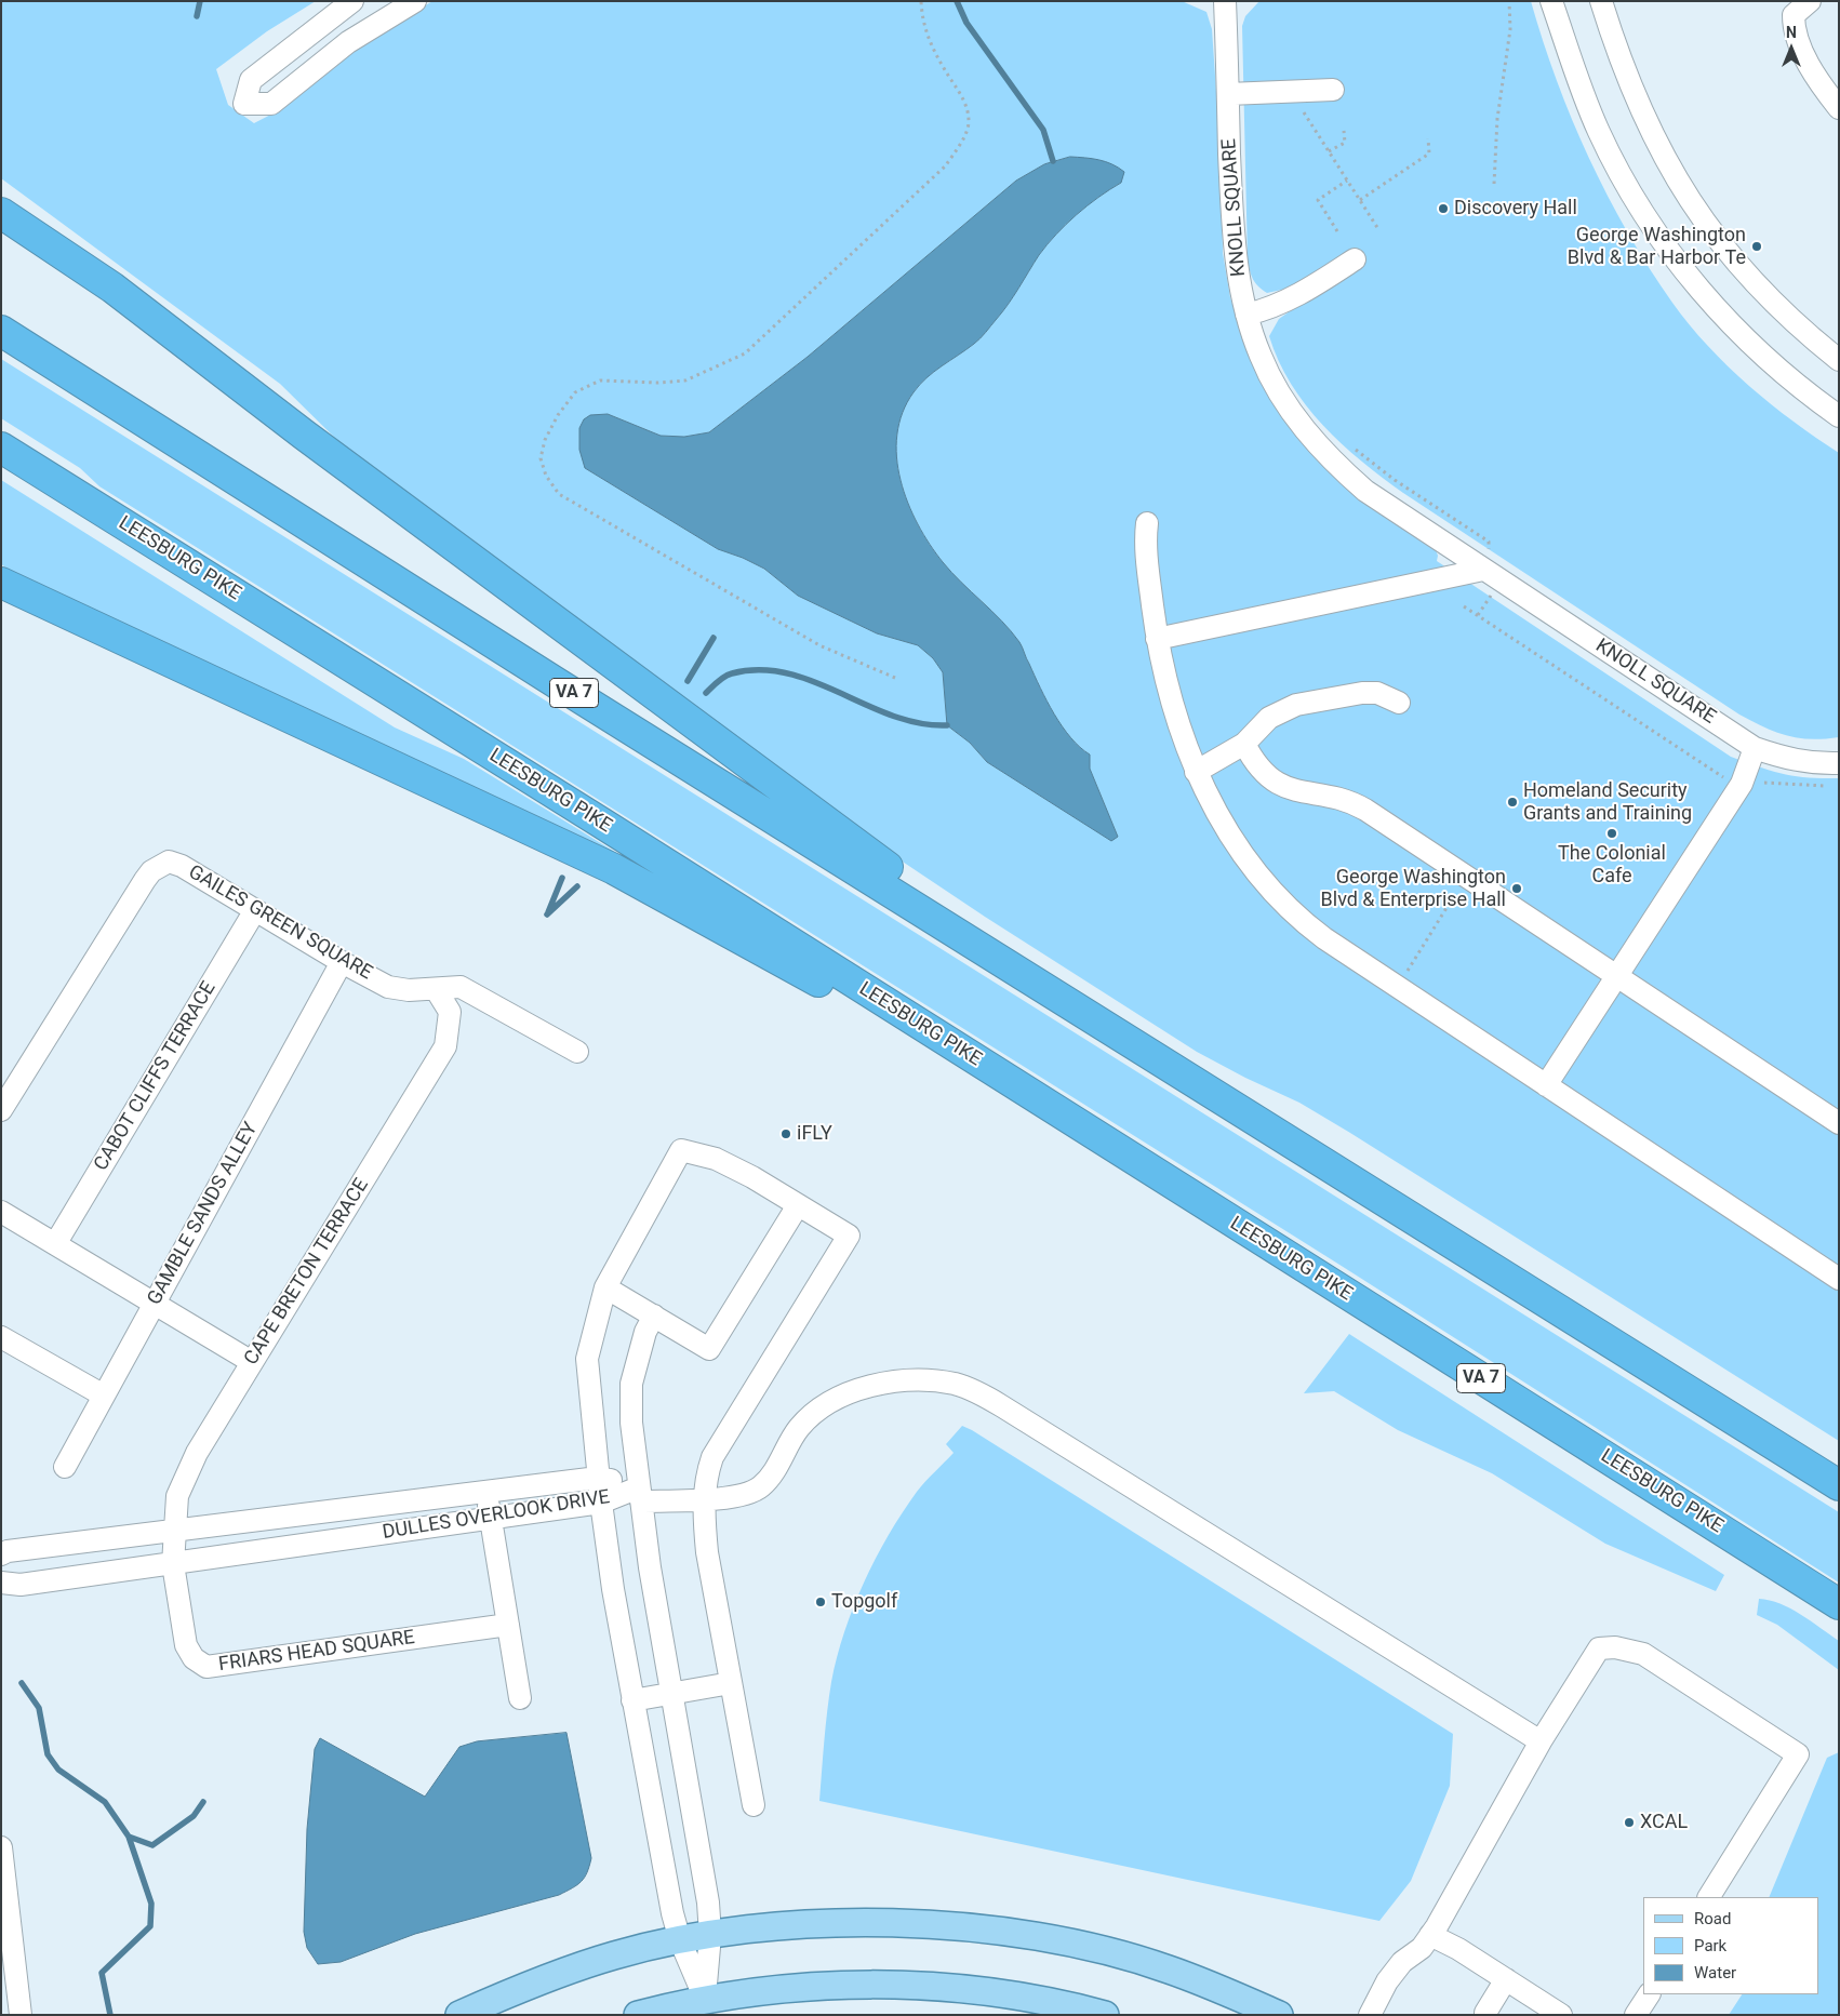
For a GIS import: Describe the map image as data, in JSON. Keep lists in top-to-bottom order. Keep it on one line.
{"streets":{"highway":["LEESBURG PIKE","VA 7"],"street":["KNOLL SQUARE","GAILES GREEN SQUARE","CABOT CLIFFS TERRACE","GAMBLE SANDS ALLEY","CAPE BRETON TERRACE","DULLES OVERLOOK DRIVE","FRIARS HEAD SQUARE"]},"crossings":[["GAILES GREEN SQUARE","CABOT CLIFFS TERRACE"],["GAILES GREEN SQUARE","GAMBLE SANDS ALLEY"],["GAILES GREEN SQUARE","CAPE BRETON TERRACE"],["CAPE BRETON TERRACE","DULLES OVERLOOK DRIVE"],["CAPE BRETON TERRACE","FRIARS HEAD SQUARE"],["DULLES OVERLOOK DRIVE","FRIARS HEAD SQUARE"]],"places":["Discovery Hall","George Washington Blvd & Bar Harbor Te","Homeland Security Grants and Training","The Colonial Cafe","George Washington Blvd & Enterprise Hall","iFLY","Topgolf","XCAL"],"legend":["Road","Park","Water"],"north":"top"}
